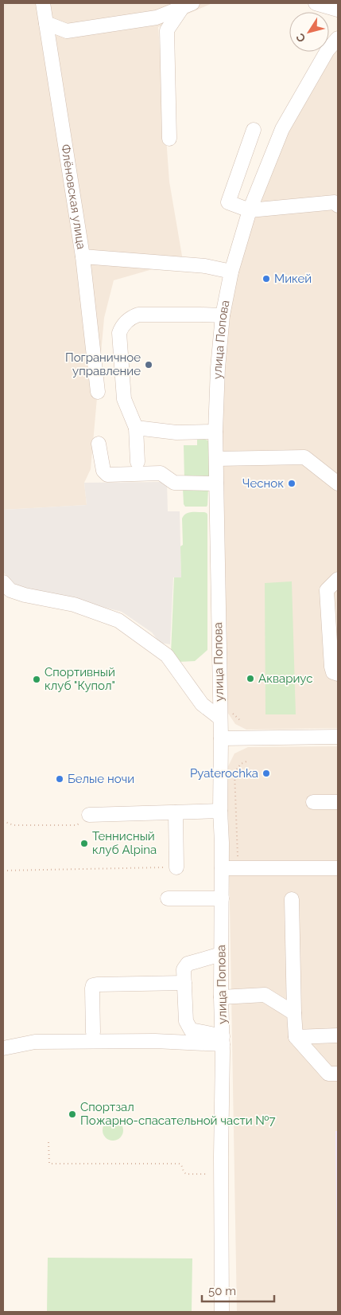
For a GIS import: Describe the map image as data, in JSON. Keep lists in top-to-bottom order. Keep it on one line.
{"streets":{"street":["Флёновская улица","улица Попова"]},"places":["Микей","Пограничное управление","Чеснок","Аквариус","Спортивный клуб \"Купол\"","Pyaterochka","Белые ночи","Теннисный клуб Alpina","Спортзал Пожарно-спасательной части №7"],"scale_bar":"50 m","north":"bottom left"}
